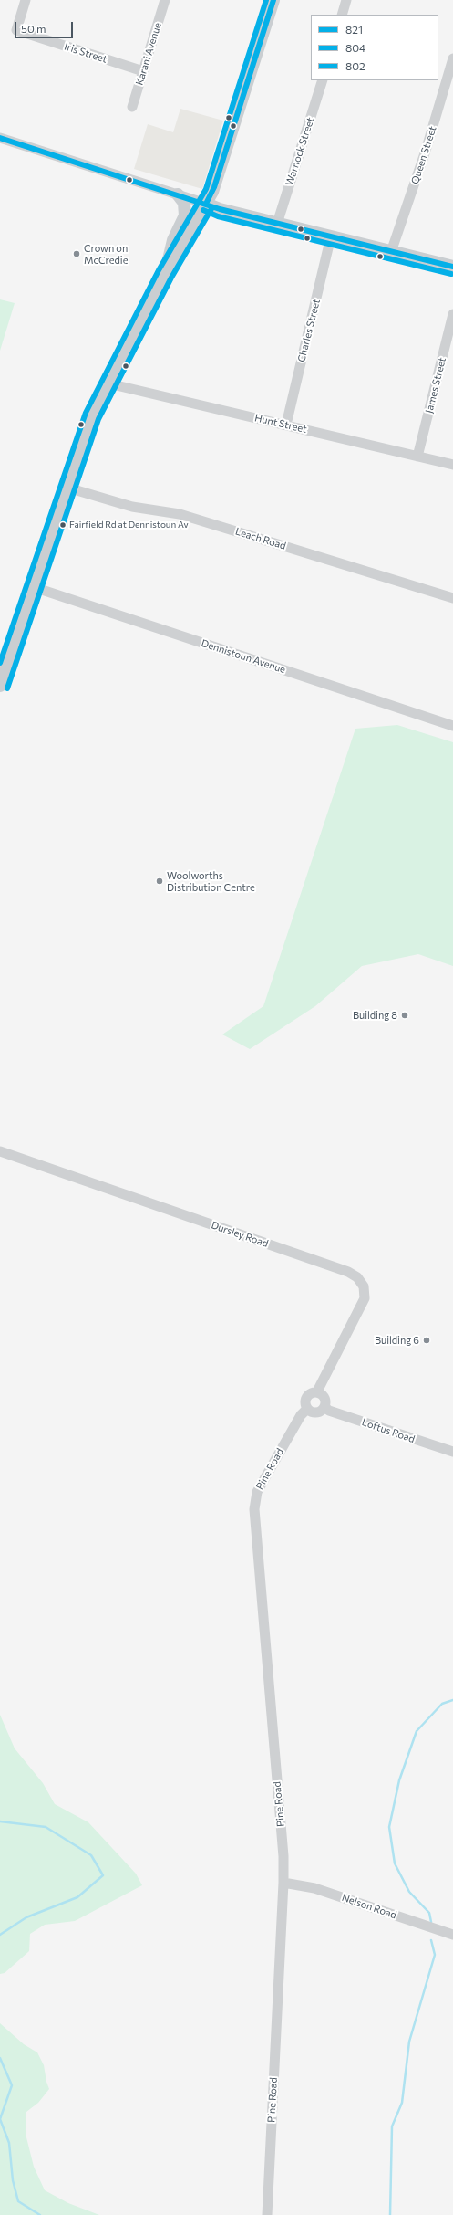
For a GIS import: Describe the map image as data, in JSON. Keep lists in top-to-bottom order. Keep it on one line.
{"streets":{"street":["Iris Street","Karani Avenue","Warnock Street","Queen Street","Charles Street","James Street","Hunt Street","Leach Road","Dennistoun Avenue","Dursley Road","Loftus Road","Pine Road","Nelson Road"]},"crossings":[["Iris Street","Karani Avenue"],["Charles Street","Hunt Street"],["James Street","Hunt Street"],["Dursley Road","Loftus Road"],["Dursley Road","Pine Road"],["Loftus Road","Pine Road"],["Pine Road","Nelson Road"]],"places":["Crown on McCredie","Fairfield Rd at Dennistoun Av","Woolworths Distribution Centre","Building 8","Building 6"],"lines":["transit line 821","transit line 802","transit line 804"],"legend":["821","804","802"],"scale_bar":"50 m"}
